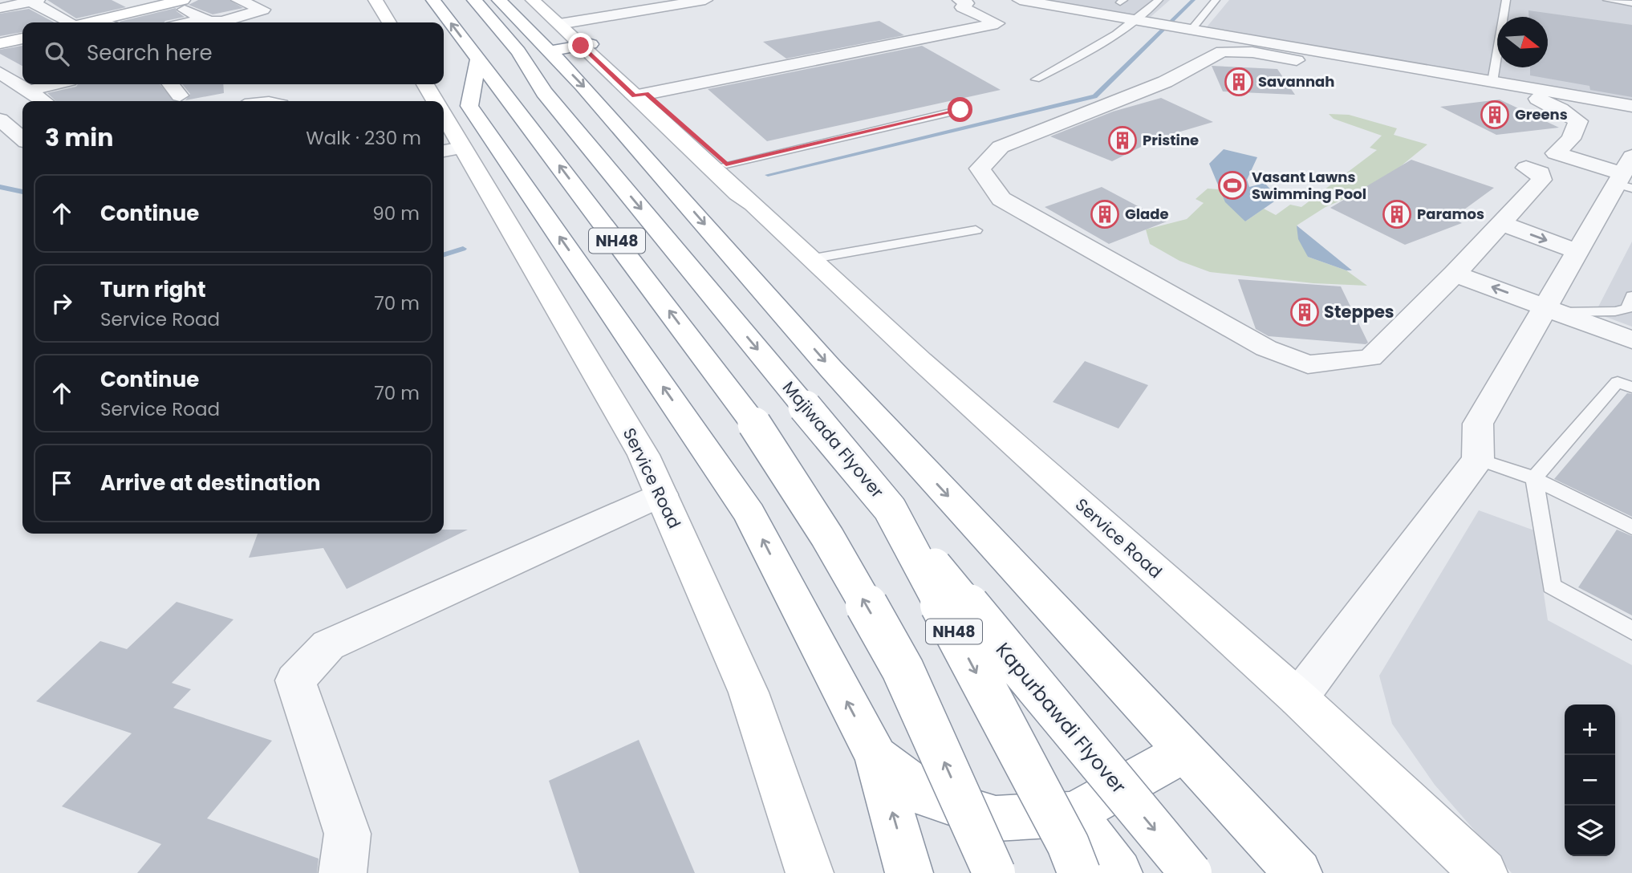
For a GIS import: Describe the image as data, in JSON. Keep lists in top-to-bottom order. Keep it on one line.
{"streets":{"main road":["NH48","Majiwada Flyover","Service Road","Kapurbawdi Flyover"]},"crossings":[["NH48","Majiwada Flyover"],["NH48","Service Road"],["Majiwada Flyover","Service Road"],["Majiwada Flyover","Kapurbawdi Flyover"]],"places":{"building":["Savannah","Greens","Pristine","Glade","Paramos","Steppes"],"sports":["Vasant Lawns Swimming Pool"]},"north":"right","page":{"search":"Search here","heading":["3 min","Walk · 230 m"],"list":[["Continue","90 m"],["Turn right","Service Road","70 m"],["Continue","Service Road","70 m"],"Arrive at destination"],"map_buttons":["+","−"]}}
